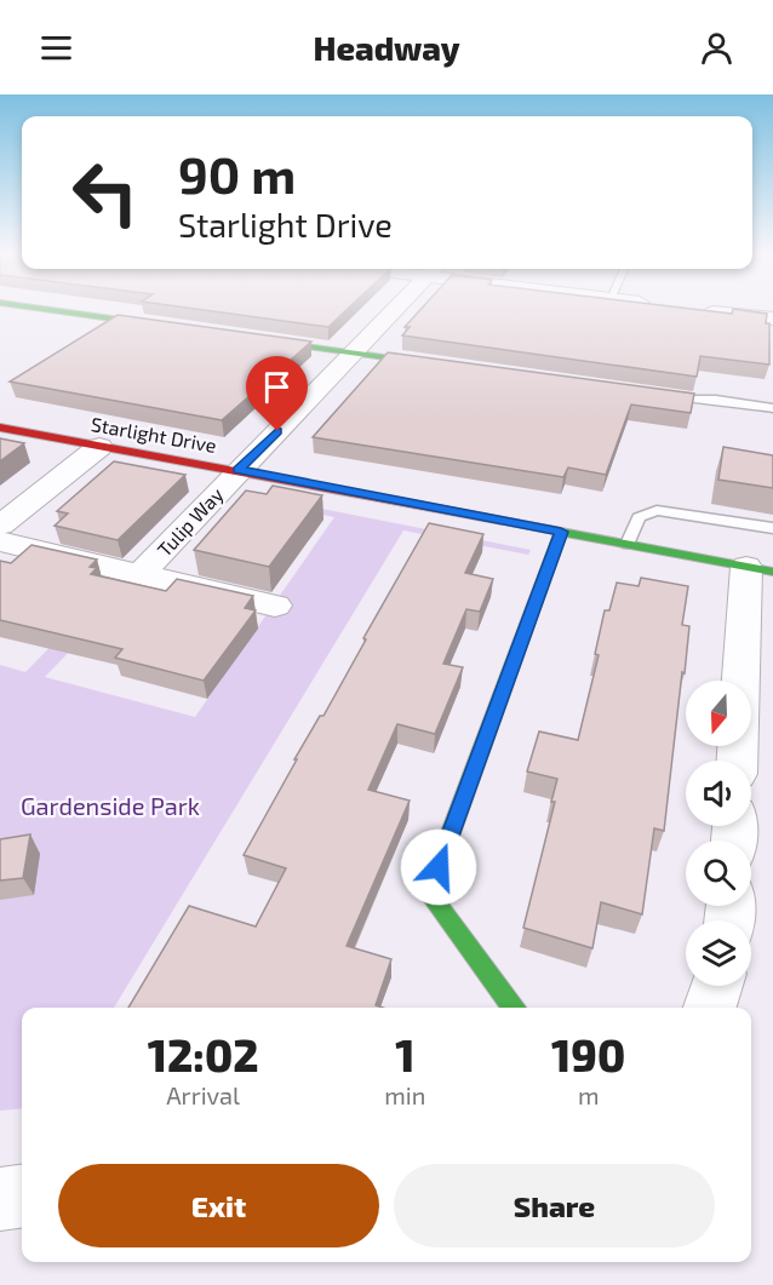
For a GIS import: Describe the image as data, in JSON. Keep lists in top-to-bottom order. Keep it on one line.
{"streets":{"street":["Starlight Drive","Tulip Way"]},"crossings":[["Starlight Drive","Tulip Way"]],"parks":["Gardenside Park"],"north":"bottom","page":{"header":"Headway","turn":["90 m","Starlight Drive"],"eta":["12:02","Arrival","1","min","190","m"],"buttons":["Exit","Share"]}}
